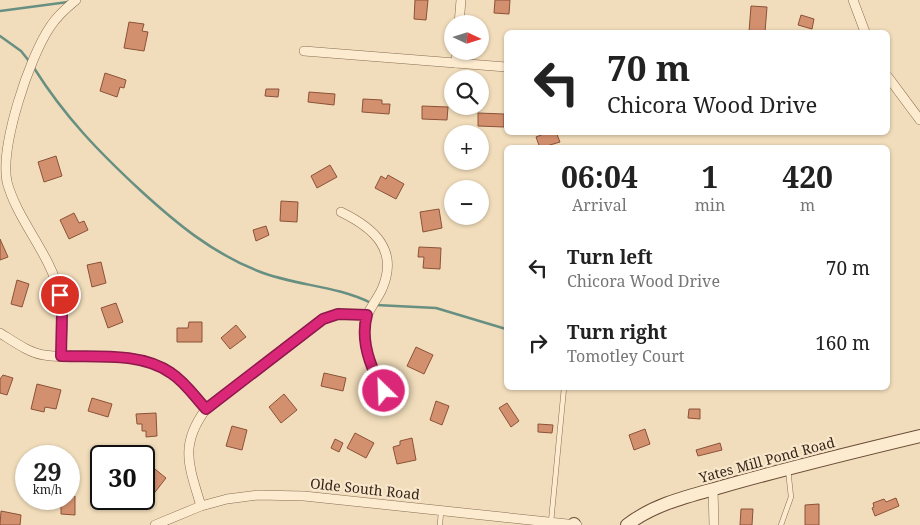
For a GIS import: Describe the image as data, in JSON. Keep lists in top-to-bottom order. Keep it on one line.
{"streets":{"street":["Yates Mill Pond Road","Olde South Road"]},"north":"right","page":{"map_buttons":["+","−"],"turn":["70 m","Chicora Wood Drive"],"eta":["06:04","Arrival","1","min","420","m"],"list":[{"name":"Turn left","note":"Chicora Wood Drive","value":"70 m"},{"name":"Turn right","note":"Tomotley Court","value":"160 m"}],"speed":"29 km/h","limit":"30"}}
